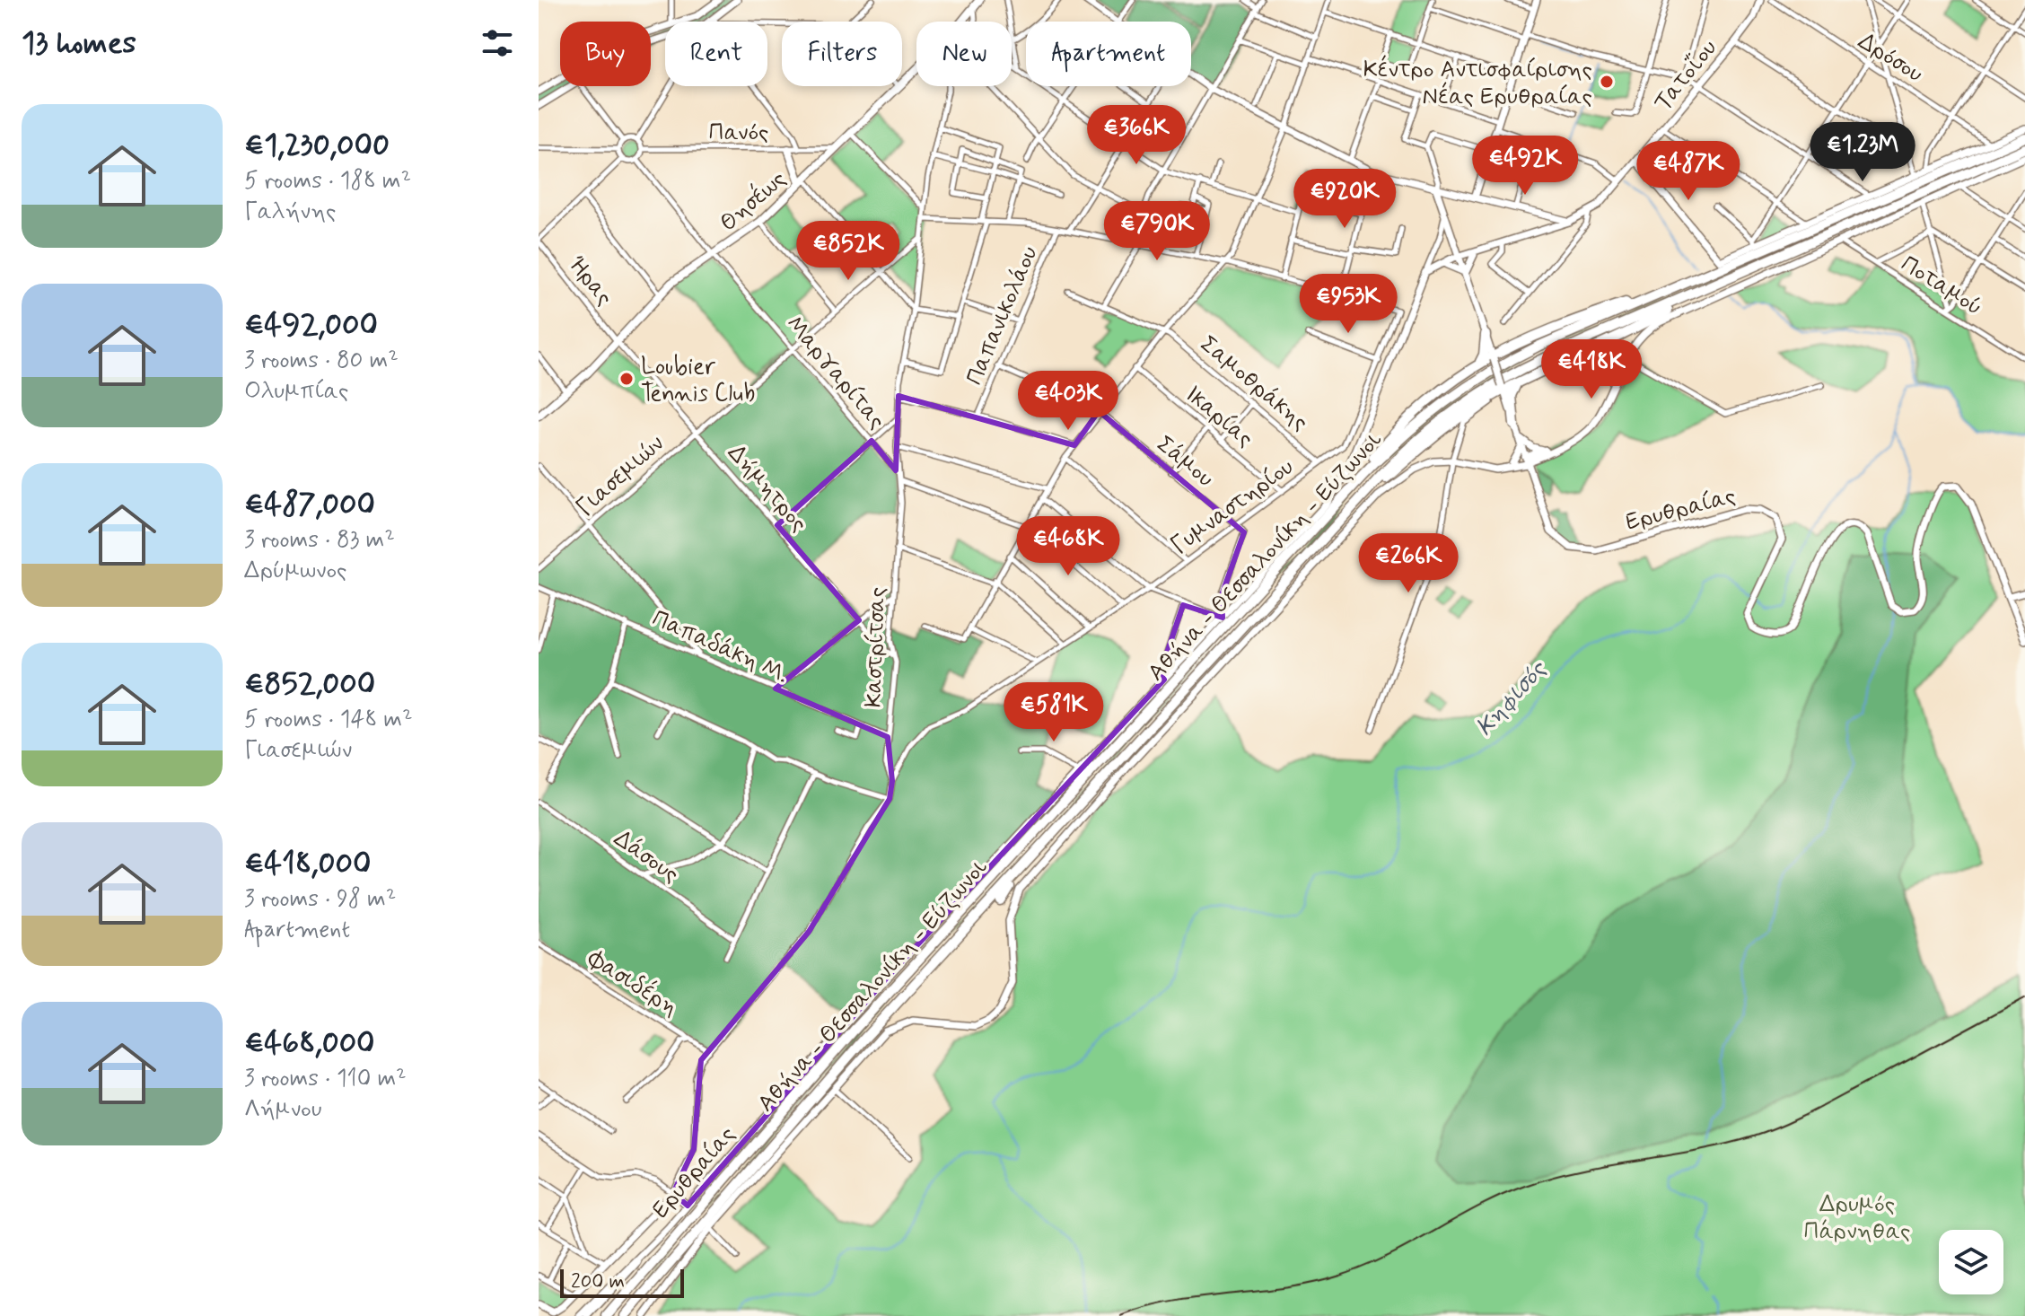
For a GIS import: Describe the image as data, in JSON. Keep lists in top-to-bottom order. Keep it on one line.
{"streets":{"highway":["Αθήνα - Θεσσαλονίκη - Εύζωνοι"],"main road":["Τατοΐου","Θησέως","Ερυθραίας"],"street":["Δρόσου","Πανός","Ήρας","Ποταμού","Παπανικολάου","Μαργαρίτας","Σαμοθράκης","Ικαρίας","Σάμου","Γιασεμιών","Δήμητρος","Γυμναστηρίου","Παπαδάκη Μ.","Καστρίτσας","Δάσους","Φασιδέρη"]},"crossings":[["Τατοΐου","Ερυθραίας"],["Πανός","Θησέως"],["Πανός","Μαργαρίτας"],["Θησέως","Ήρας"],["Θησέως","Μαργαρίτας"],["Θησέως","Δήμητρος"],["Ήρας","Δήμητρος"],["Παπανικολάου","Σάμου"],["Μαργαρίτας","Γιασεμιών"],["Μαργαρίτας","Καστρίτσας"],["Σαμοθράκης","Γυμναστηρίου"],["Ικαρίας","Γυμναστηρίου"],["Σάμου","Γυμναστηρίου"],["Γιασεμιών","Δήμητρος"],["Γιασεμιών","Καστρίτσας"],["Δήμητρος","Καστρίτσας"],["Γυμναστηρίου","Καστρίτσας"],["Παπαδάκη Μ.","Καστρίτσας"],["Καστρίτσας","Φασιδέρη"]],"water":["Κηφισός"],"parks":["Δρυμός Πάρνηθας"],"places":["Κέντρο Αντισφαίρισης Νέας Ερυθραίας","Loubier Tennis Club"],"scale_bar":"200 m","page":{"heading":"13 homes","chip":["Buy","Rent","Filters","New","Apartment"],"list":[{"name":"€1,230,000","note":"5 rooms · 188 m² · Γαλήνης"},{"name":"€492,000","note":"3 rooms · 80 m² · Ολυμπίας"},{"name":"€487,000","note":"3 rooms · 83 m² · Δρύμωνος"},{"name":"€852,000","note":"5 rooms · 148 m² · Γιασεμιών"},{"name":"€418,000","note":"3 rooms · 98 m² · Apartment"},{"name":"€468,000","note":"3 rooms · 110 m² · Λήμνου"}],"price":["€366K","€1.23M","€492K","€487K","€920K","€790K","€852K","€953K","€418K","€403K","€468K","€266K","€581K"],"scale":"200 m"}}
